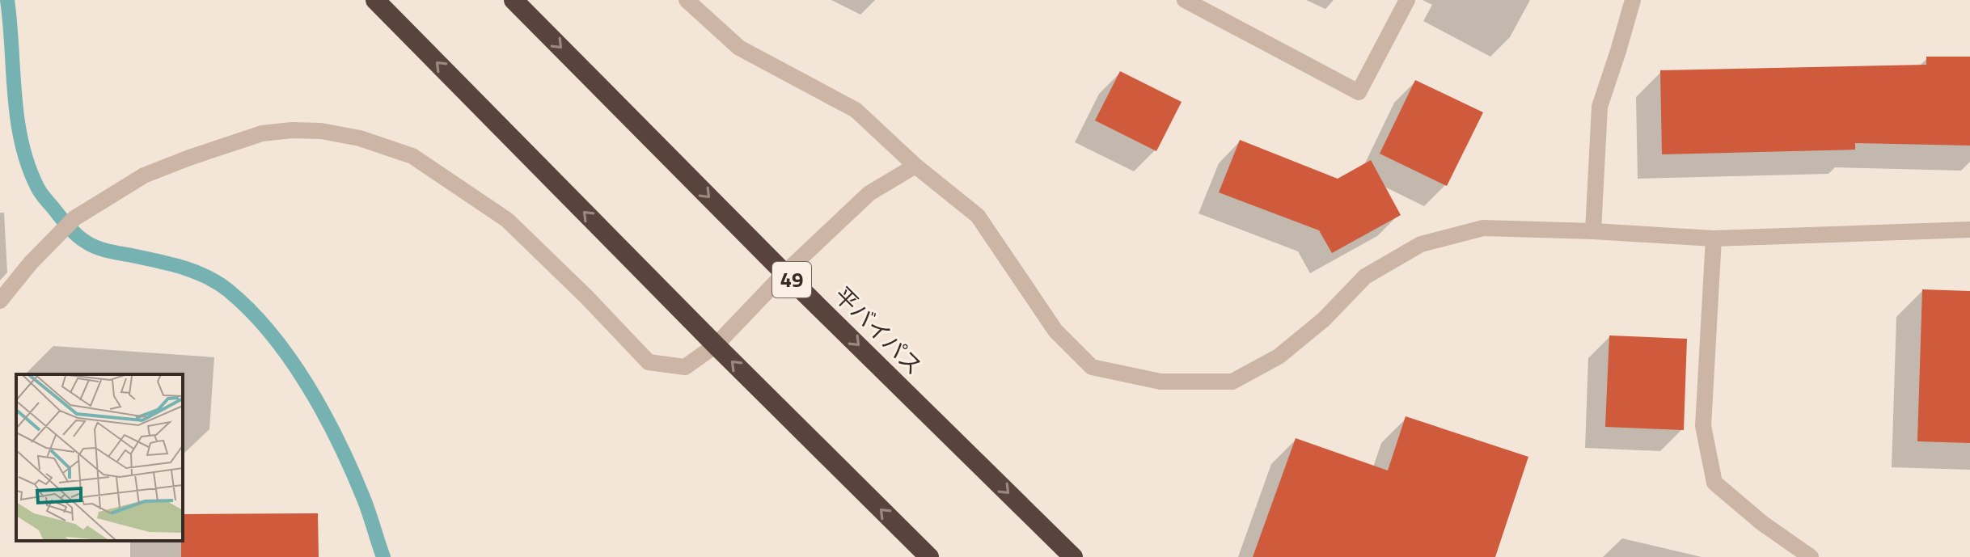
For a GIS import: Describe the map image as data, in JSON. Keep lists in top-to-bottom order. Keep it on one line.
{"streets":{"highway":["49","平バイパス"]}}
